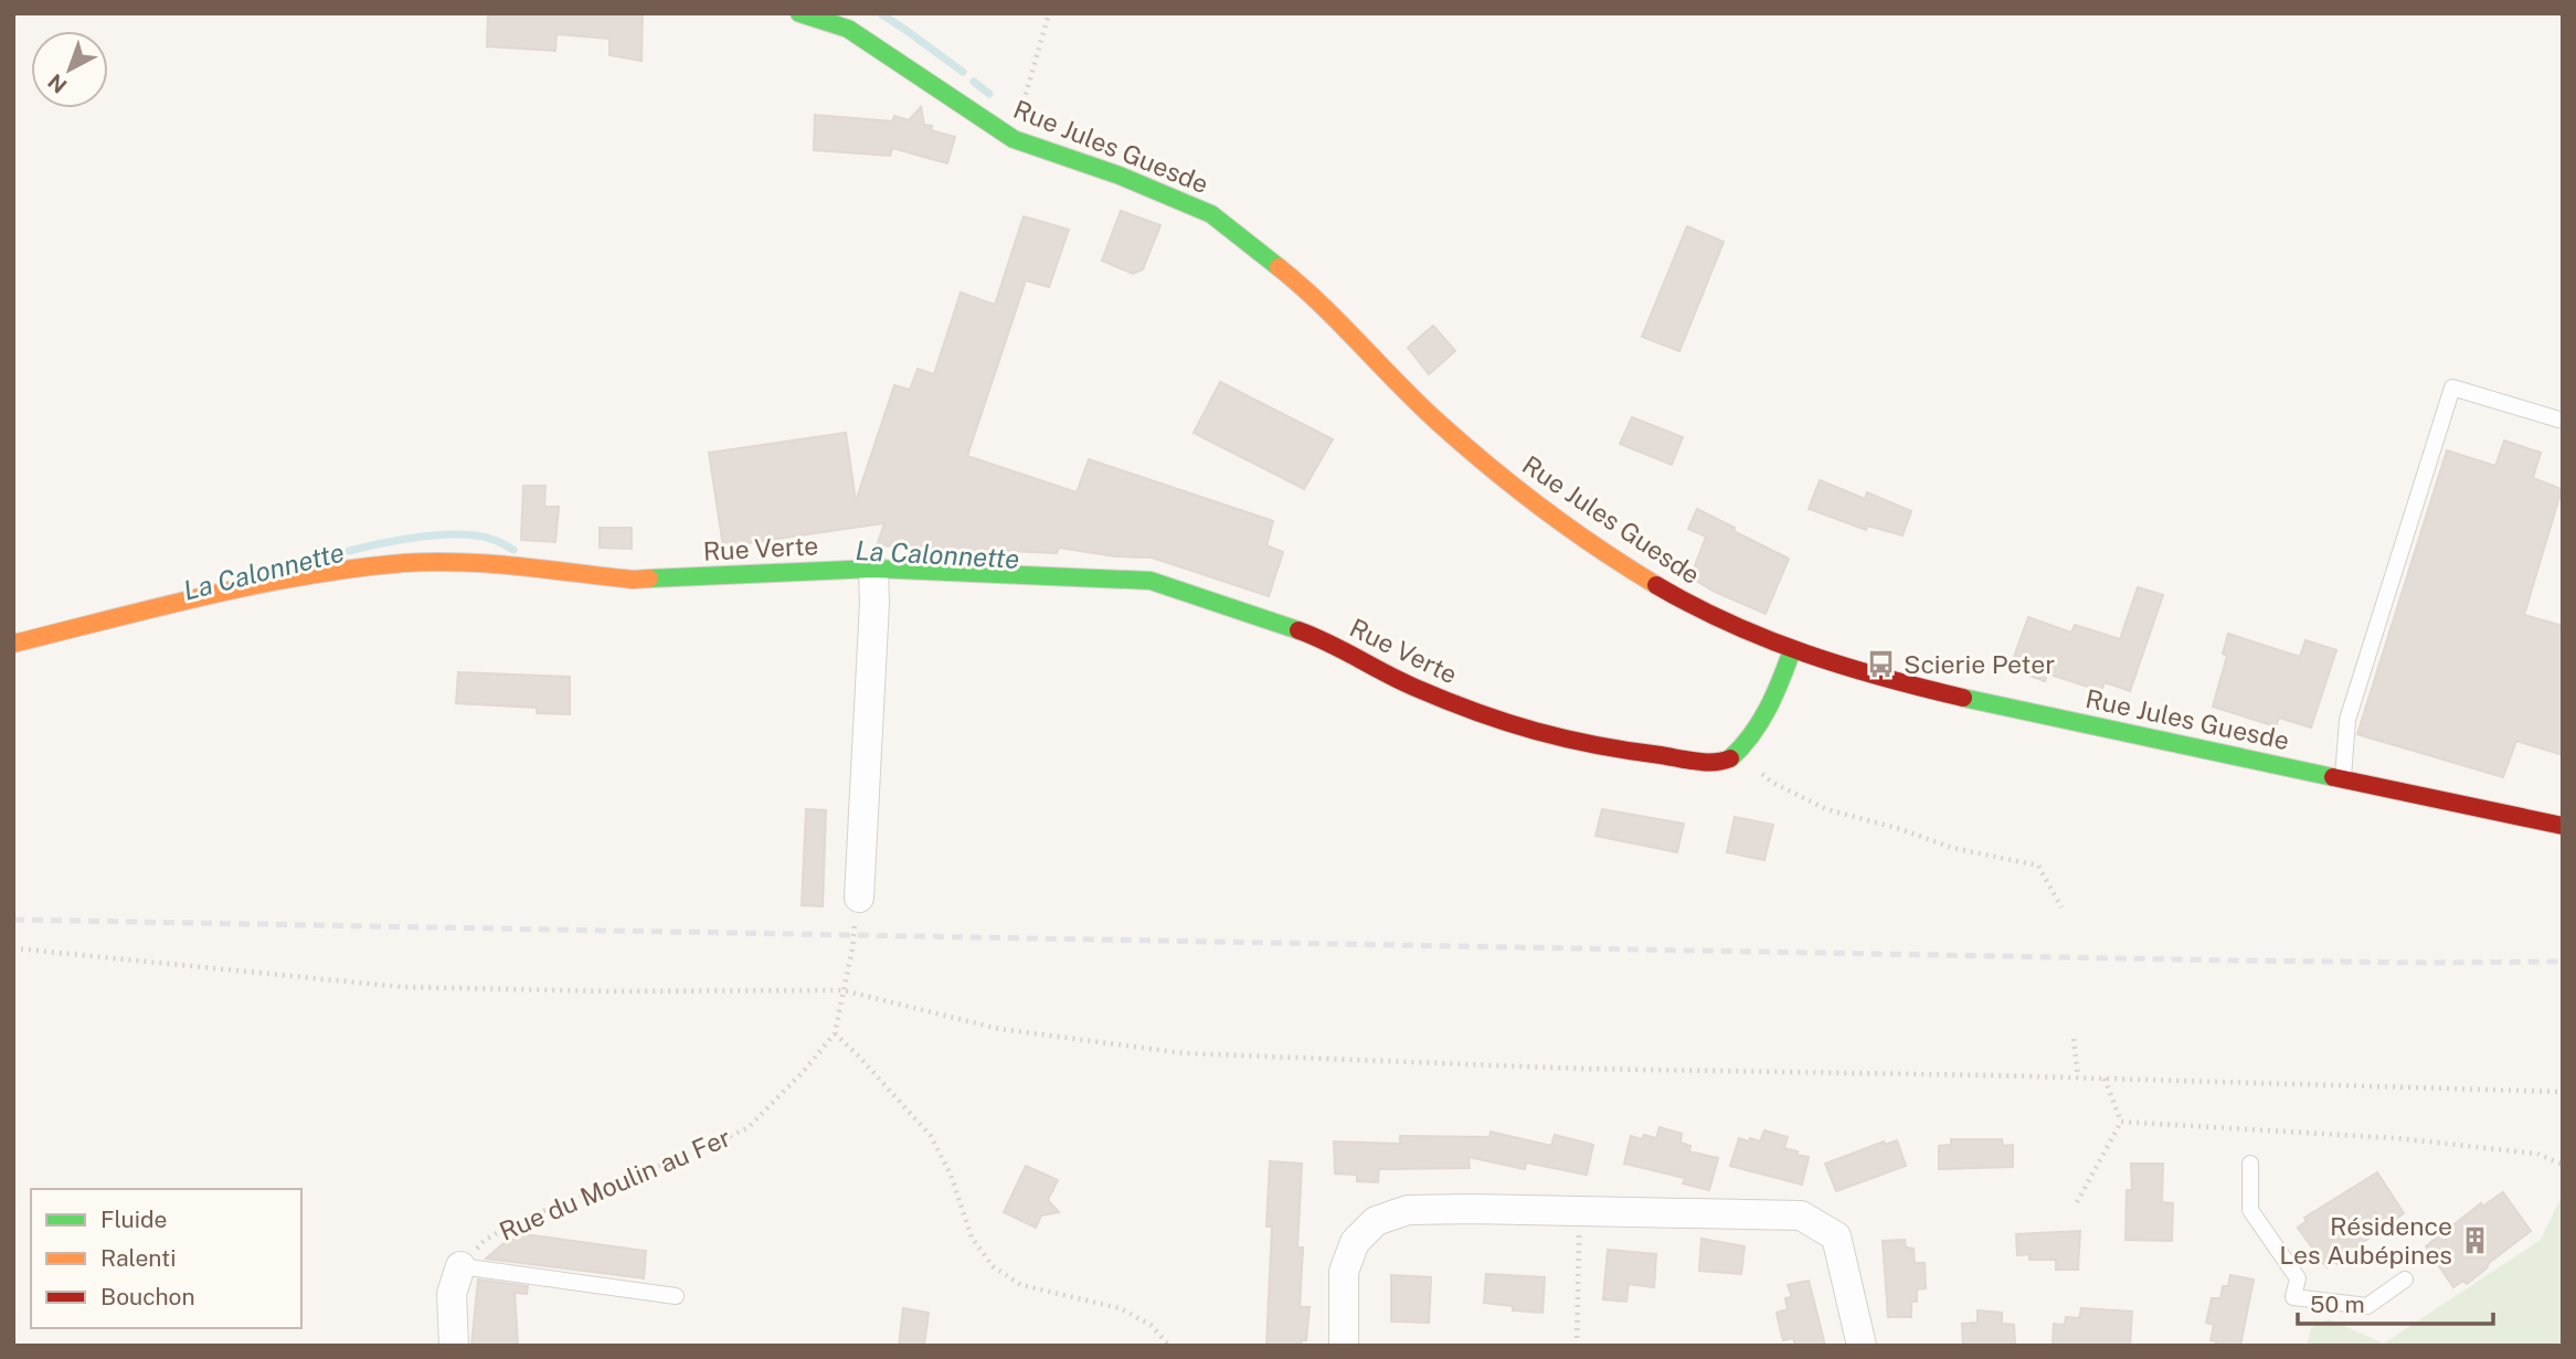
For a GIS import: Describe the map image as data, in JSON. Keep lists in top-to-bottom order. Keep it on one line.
{"streets":{"street":["Rue Jules Guesde","Rue Verte"],"lane":["Rue du Moulin au Fer"]},"water":["La Calonnette"],"places":{"bus stop":["Scierie Peter"],"building":["Résidence Les Aubépines"]},"legend":["Fluide","Ralenti","Bouchon"],"scale_bar":"50 m","north":"bottom left"}
